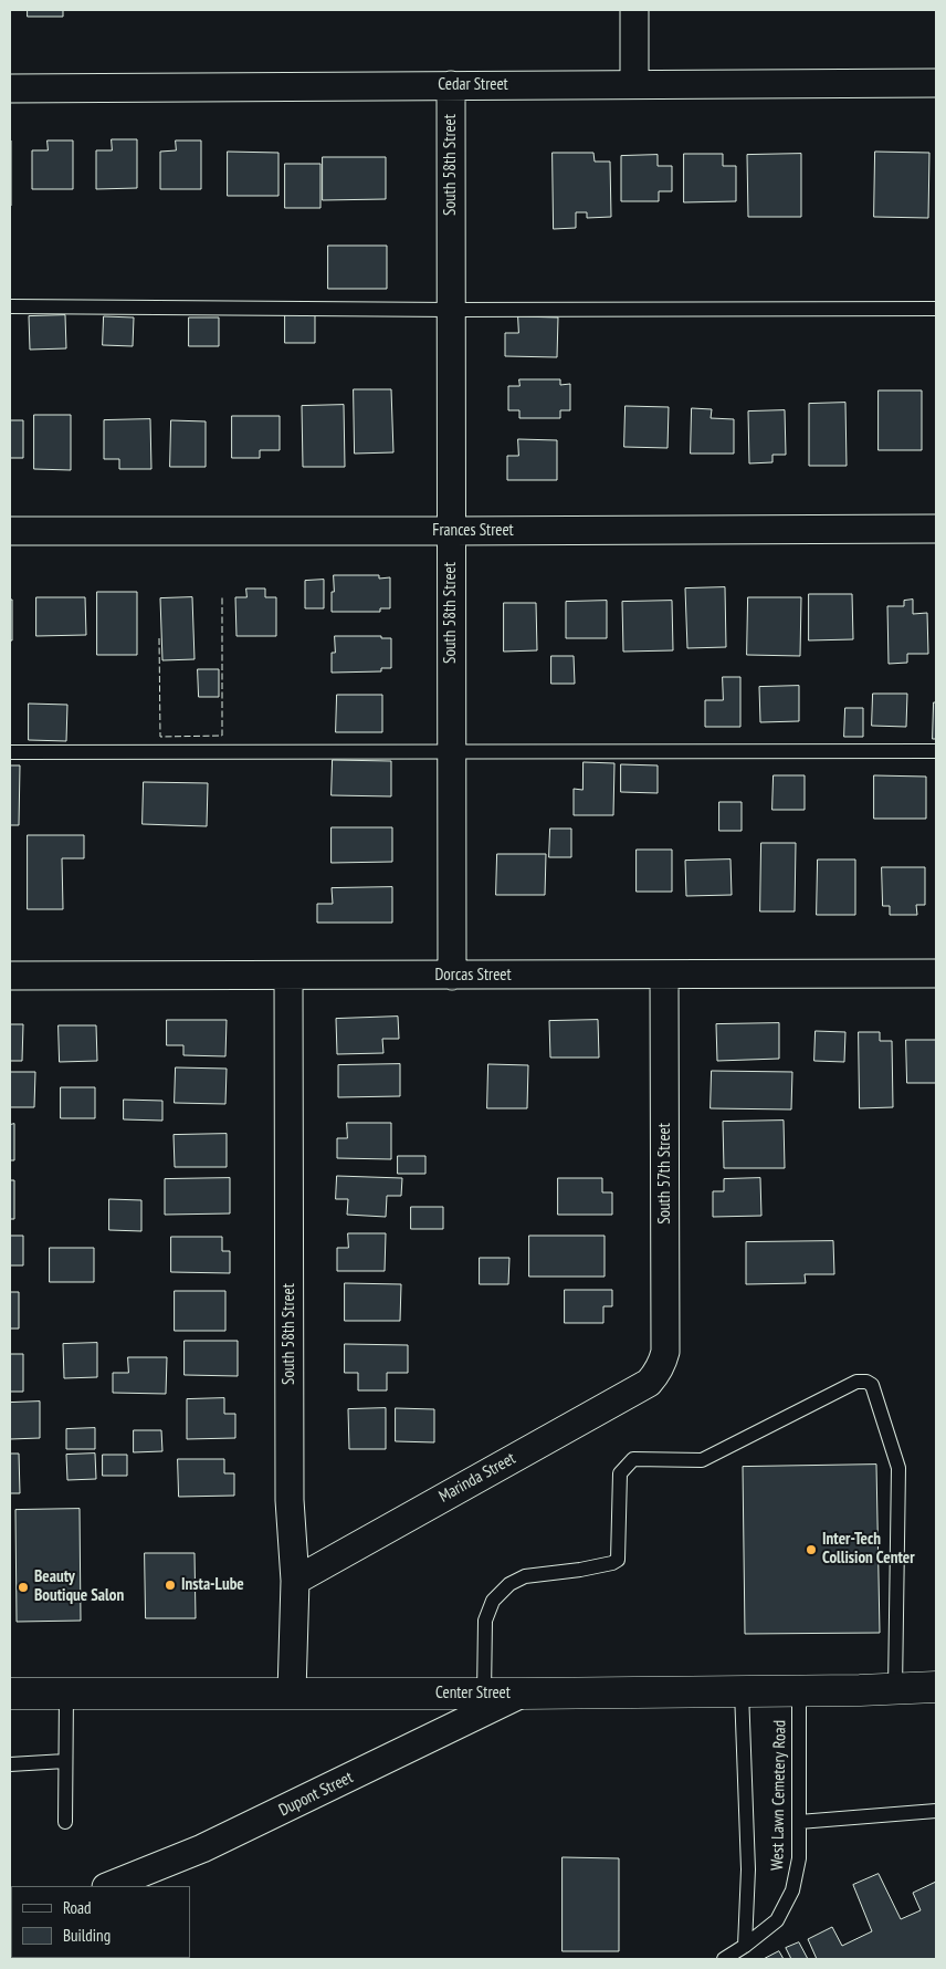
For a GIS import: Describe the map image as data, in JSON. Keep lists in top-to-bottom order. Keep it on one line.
{"streets":{"main road":["Center Street"],"street":["Cedar Street","South 58th Street","Frances Street","Dorcas Street","South 57th Street","Marinda Street","Dupont Street"],"lane":["West Lawn Cemetery Road"]},"crossings":[["Cedar Street","South 58th Street"],["South 58th Street","Frances Street"],["South 58th Street","Dorcas Street"],["South 58th Street","Marinda Street"],["South 58th Street","Center Street"],["Dorcas Street","South 57th Street"],["South 57th Street","Marinda Street"],["Center Street","Dupont Street"],["Center Street","West Lawn Cemetery Road"]],"places":["Inter-Tech Collision Center","Insta-Lube","Beauty Boutique Salon"],"legend":["Road","Building"]}
